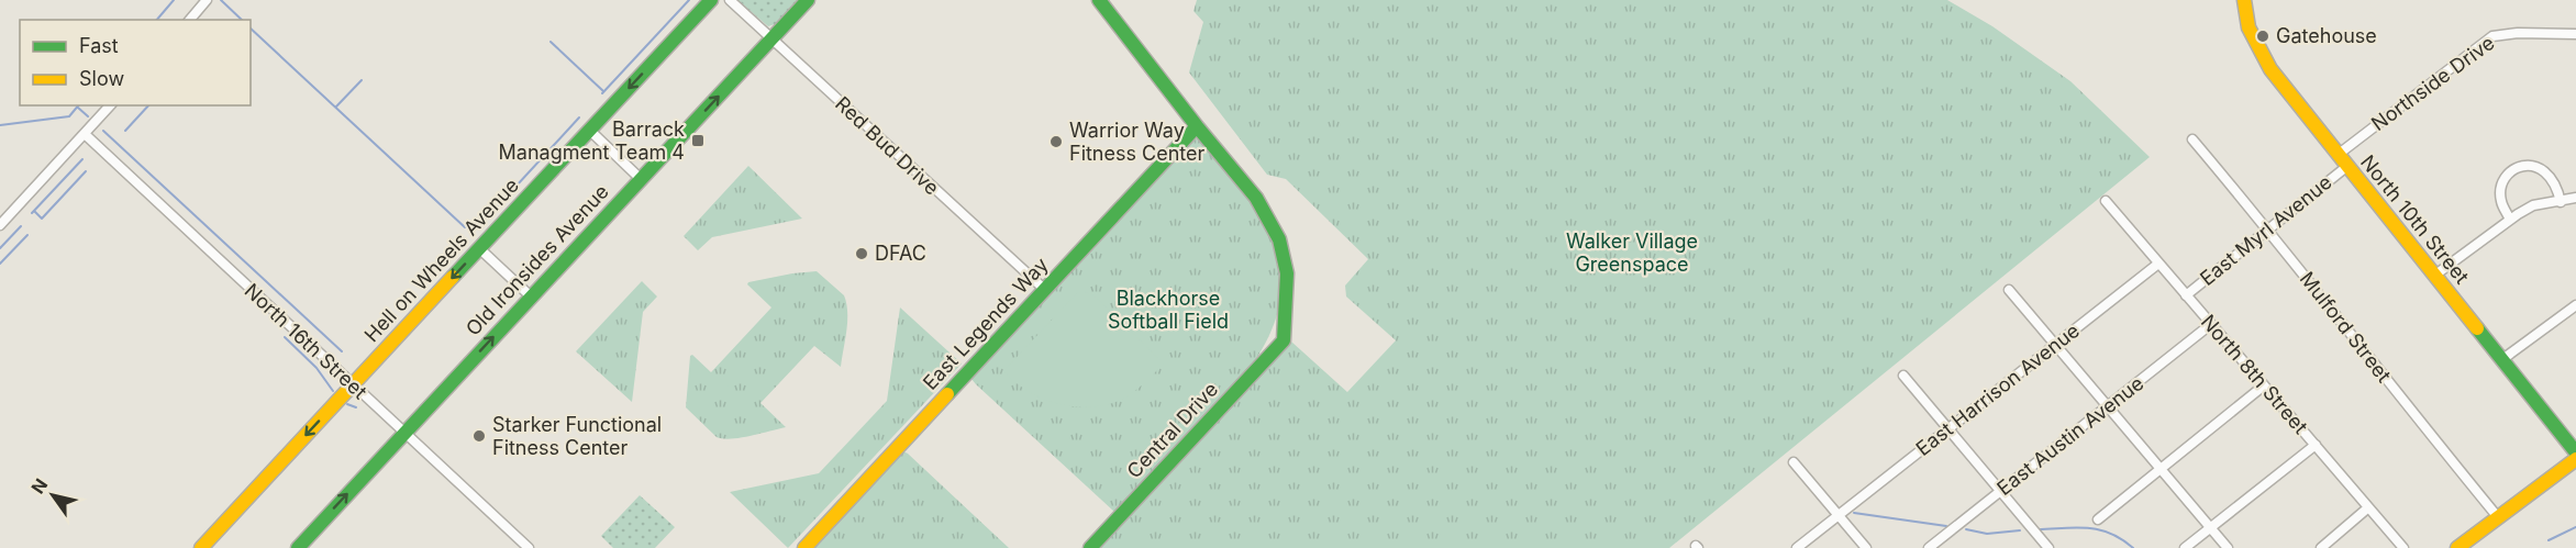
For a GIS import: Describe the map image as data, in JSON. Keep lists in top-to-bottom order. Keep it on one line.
{"streets":{"street":["Northside Drive","Red Bud Drive","North 10th Street","East Myrl Avenue","Hell on Wheels Avenue","Old Ironsides Avenue","East Legends Way","Mulford Street","North 16th Street","North 8th Street","East Harrison Avenue","Central Drive","East Austin Avenue"]},"crossings":[["Northside Drive","North 10th Street"],["Red Bud Drive","Old Ironsides Avenue"],["Red Bud Drive","East Legends Way"],["North 10th Street","East Myrl Avenue"],["East Myrl Avenue","Mulford Street"],["East Myrl Avenue","North 8th Street"],["Hell on Wheels Avenue","North 16th Street"],["Old Ironsides Avenue","North 16th Street"],["East Legends Way","Central Drive"],["North 8th Street","East Harrison Avenue"],["North 8th Street","East Austin Avenue"]],"one_way":["Hell on Wheels Avenue","Old Ironsides Avenue"],"parks":["Walker Village Greenspace","Blackhorse Softball Field"],"places":{"other":["Gatehouse","Warrior Way Fitness Center","DFAC","Starker Functional Fitness Center"],"transit":["Barrack Managment Team 4"]},"legend":["Fast","Slow"],"north":"top left"}
